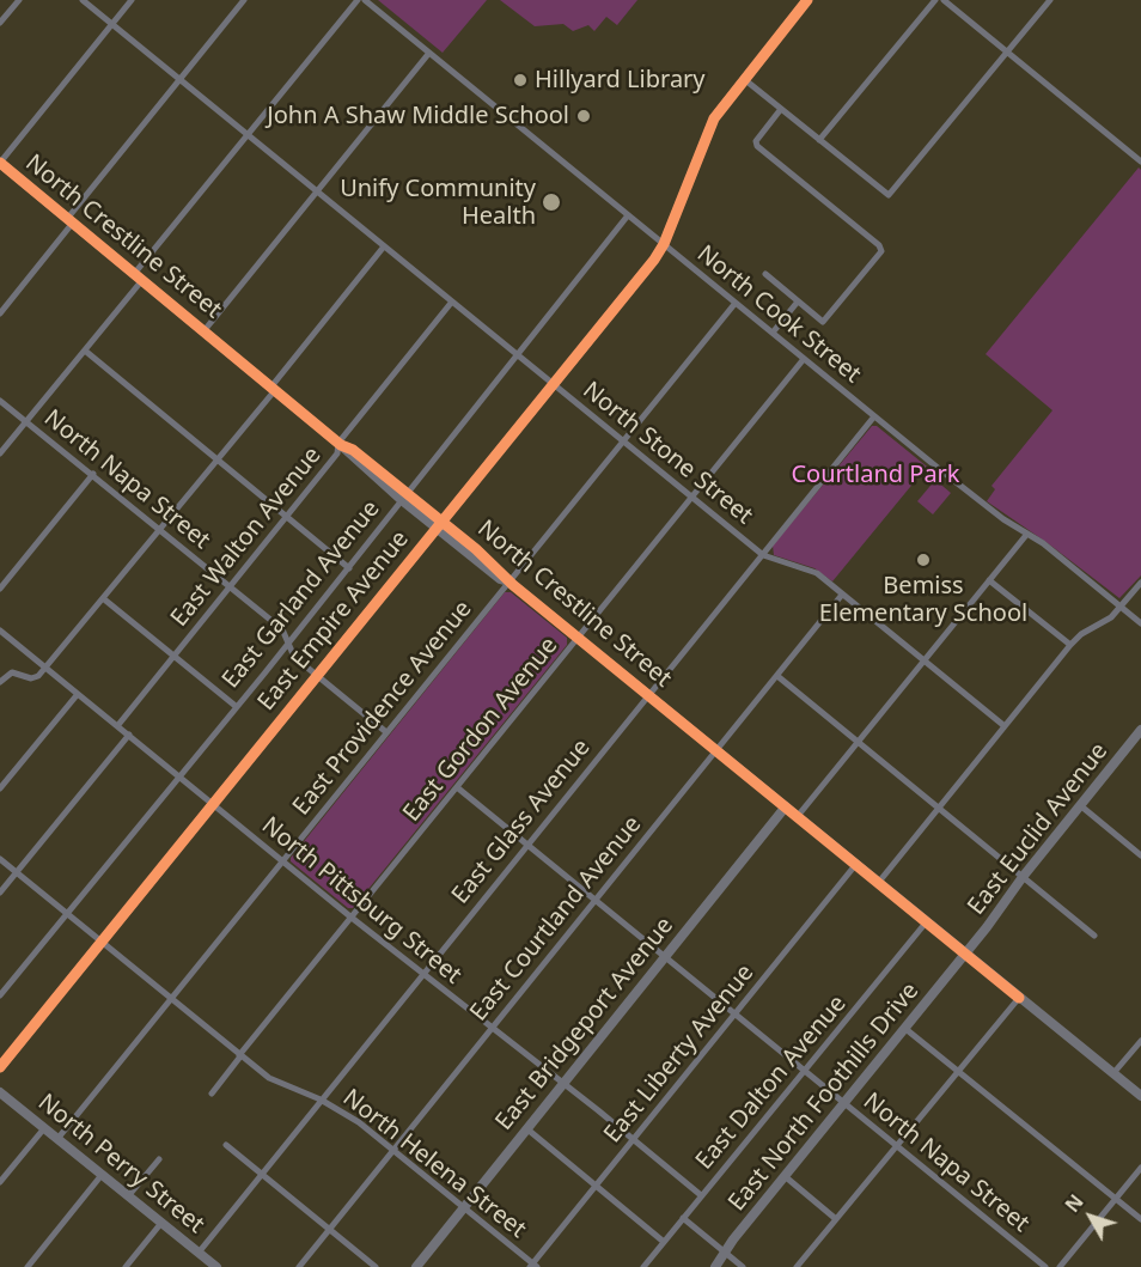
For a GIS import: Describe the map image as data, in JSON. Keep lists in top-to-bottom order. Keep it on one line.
{"streets":{"street":["North Crestline Street","North Cook Street","North Stone Street","North Napa Street","East Walton Avenue","East Garland Avenue","East Empire Avenue","East Providence Avenue","East Gordon Avenue","East Glass Avenue","East Euclid Avenue","North Pittsburg Street","East Courtland Avenue","East Bridgeport Avenue","East Liberty Avenue","East Dalton Avenue","East North Foothills Drive","North Perry Street","North Helena Street"]},"crossings":[["North Crestline Street","East Walton Avenue"],["North Crestline Street","East Garland Avenue"],["North Crestline Street","East Empire Avenue"],["North Crestline Street","East Providence Avenue"],["North Crestline Street","East Gordon Avenue"],["North Crestline Street","East Glass Avenue"],["North Crestline Street","East Euclid Avenue"],["North Crestline Street","East Courtland Avenue"],["North Crestline Street","East Bridgeport Avenue"],["North Crestline Street","East Liberty Avenue"],["North Crestline Street","East Dalton Avenue"],["North Crestline Street","East North Foothills Drive"],["North Cook Street","East Garland Avenue"],["North Cook Street","East Empire Avenue"],["North Cook Street","East Providence Avenue"],["North Cook Street","East Gordon Avenue"],["North Cook Street","East Glass Avenue"],["North Stone Street","East Walton Avenue"],["North Stone Street","East Garland Avenue"],["North Stone Street","East Empire Avenue"],["North Stone Street","East Providence Avenue"],["North Stone Street","East Gordon Avenue"],["North Stone Street","East Glass Avenue"],["North Stone Street","East Courtland Avenue"],["North Napa Street","East Walton Avenue"],["North Napa Street","East Garland Avenue"],["North Napa Street","East Empire Avenue"],["North Napa Street","East Providence Avenue"],["North Napa Street","East Gordon Avenue"],["North Napa Street","East Glass Avenue"],["North Napa Street","East Courtland Avenue"],["North Napa Street","East Bridgeport Avenue"],["North Napa Street","East Liberty Avenue"],["North Napa Street","East Dalton Avenue"],["North Napa Street","East North Foothills Drive"],["East Walton Avenue","North Pittsburg Street"],["East Garland Avenue","North Pittsburg Street"],["East Garland Avenue","North Helena Street"],["East Empire Avenue","North Pittsburg Street"],["East Empire Avenue","North Helena Street"],["East Providence Avenue","North Pittsburg Street"],["East Providence Avenue","North Perry Street"],["East Providence Avenue","North Helena Street"],["East Gordon Avenue","North Pittsburg Street"],["East Gordon Avenue","North Helena Street"],["East Glass Avenue","North Pittsburg Street"],["East Glass Avenue","North Perry Street"],["East Glass Avenue","North Helena Street"],["East Euclid Avenue","East North Foothills Drive"],["North Pittsburg Street","East Courtland Avenue"],["North Pittsburg Street","East Bridgeport Avenue"],["North Pittsburg Street","East Liberty Avenue"],["North Pittsburg Street","East Dalton Avenue"],["East Courtland Avenue","North Helena Street"],["East Bridgeport Avenue","North Helena Street"],["East Liberty Avenue","North Helena Street"]],"parks":["Courtland Park"],"places":["Hillyard Library","John A Shaw Middle School","Unify Community Health","Bemiss Elementary School"],"north":"top left"}
